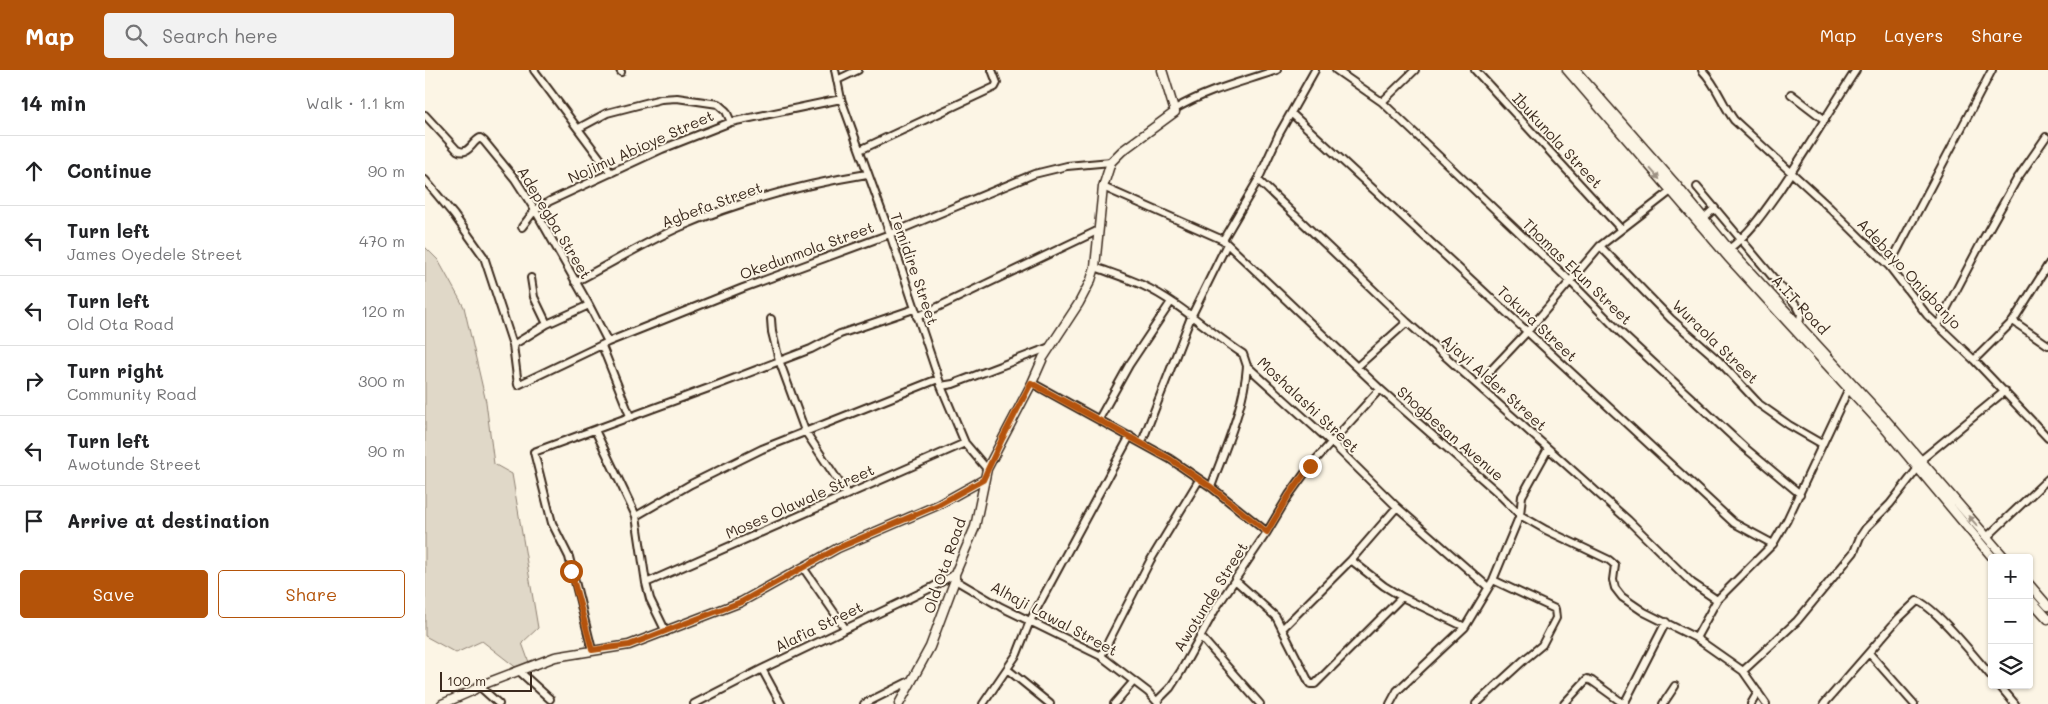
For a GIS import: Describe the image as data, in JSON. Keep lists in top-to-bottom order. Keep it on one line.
{"streets":{"street":["Ibukunola Street","Nojimu Abioye Street","Agbefa Street","Adepegba Street","Okedunmola Street","Temidire Street","Thomas Ekun Street","Adebayo Onigbanjo","A.I.T Road","Tokura Street","Wuraola Street","Ajayi Alder Street","Moshalashi Street","Shogbesan Avenue","Moses Olawale Street","Old Ota Road","Awotunde Street","Alhaji Lawal Street","Alafia Street"]},"crossings":[["Nojimu Abioye Street","Adepegba Street"],["Nojimu Abioye Street","Temidire Street"],["Agbefa Street","Adepegba Street"],["Agbefa Street","Temidire Street"],["Adepegba Street","Okedunmola Street"],["Okedunmola Street","Temidire Street"],["Okedunmola Street","Old Ota Road"],["Temidire Street","Moses Olawale Street"],["Temidire Street","Old Ota Road"],["Moshalashi Street","Old Ota Road"],["Moshalashi Street","Awotunde Street"],["Shogbesan Avenue","Old Ota Road"],["Shogbesan Avenue","Awotunde Street"],["Old Ota Road","Alhaji Lawal Street"],["Old Ota Road","Alafia Street"],["Awotunde Street","Alhaji Lawal Street"],["Alhaji Lawal Street","Alafia Street"]],"scale_bar":"100 m","page":{"header":"Map","search":"Search here","nav":["Map","Layers","Share"],"heading":["14 min","Walk · 1.1 km"],"list":[["Continue","90 m"],["Turn left","James Oyedele Street","470 m"],["Turn left","Old Ota Road","120 m"],["Turn right","Community Road","300 m"],["Turn left","Awotunde Street","90 m"],"Arrive at destination"],"map_buttons":["+","−"],"buttons":["Save","Share"],"scale":"100 m"}}
